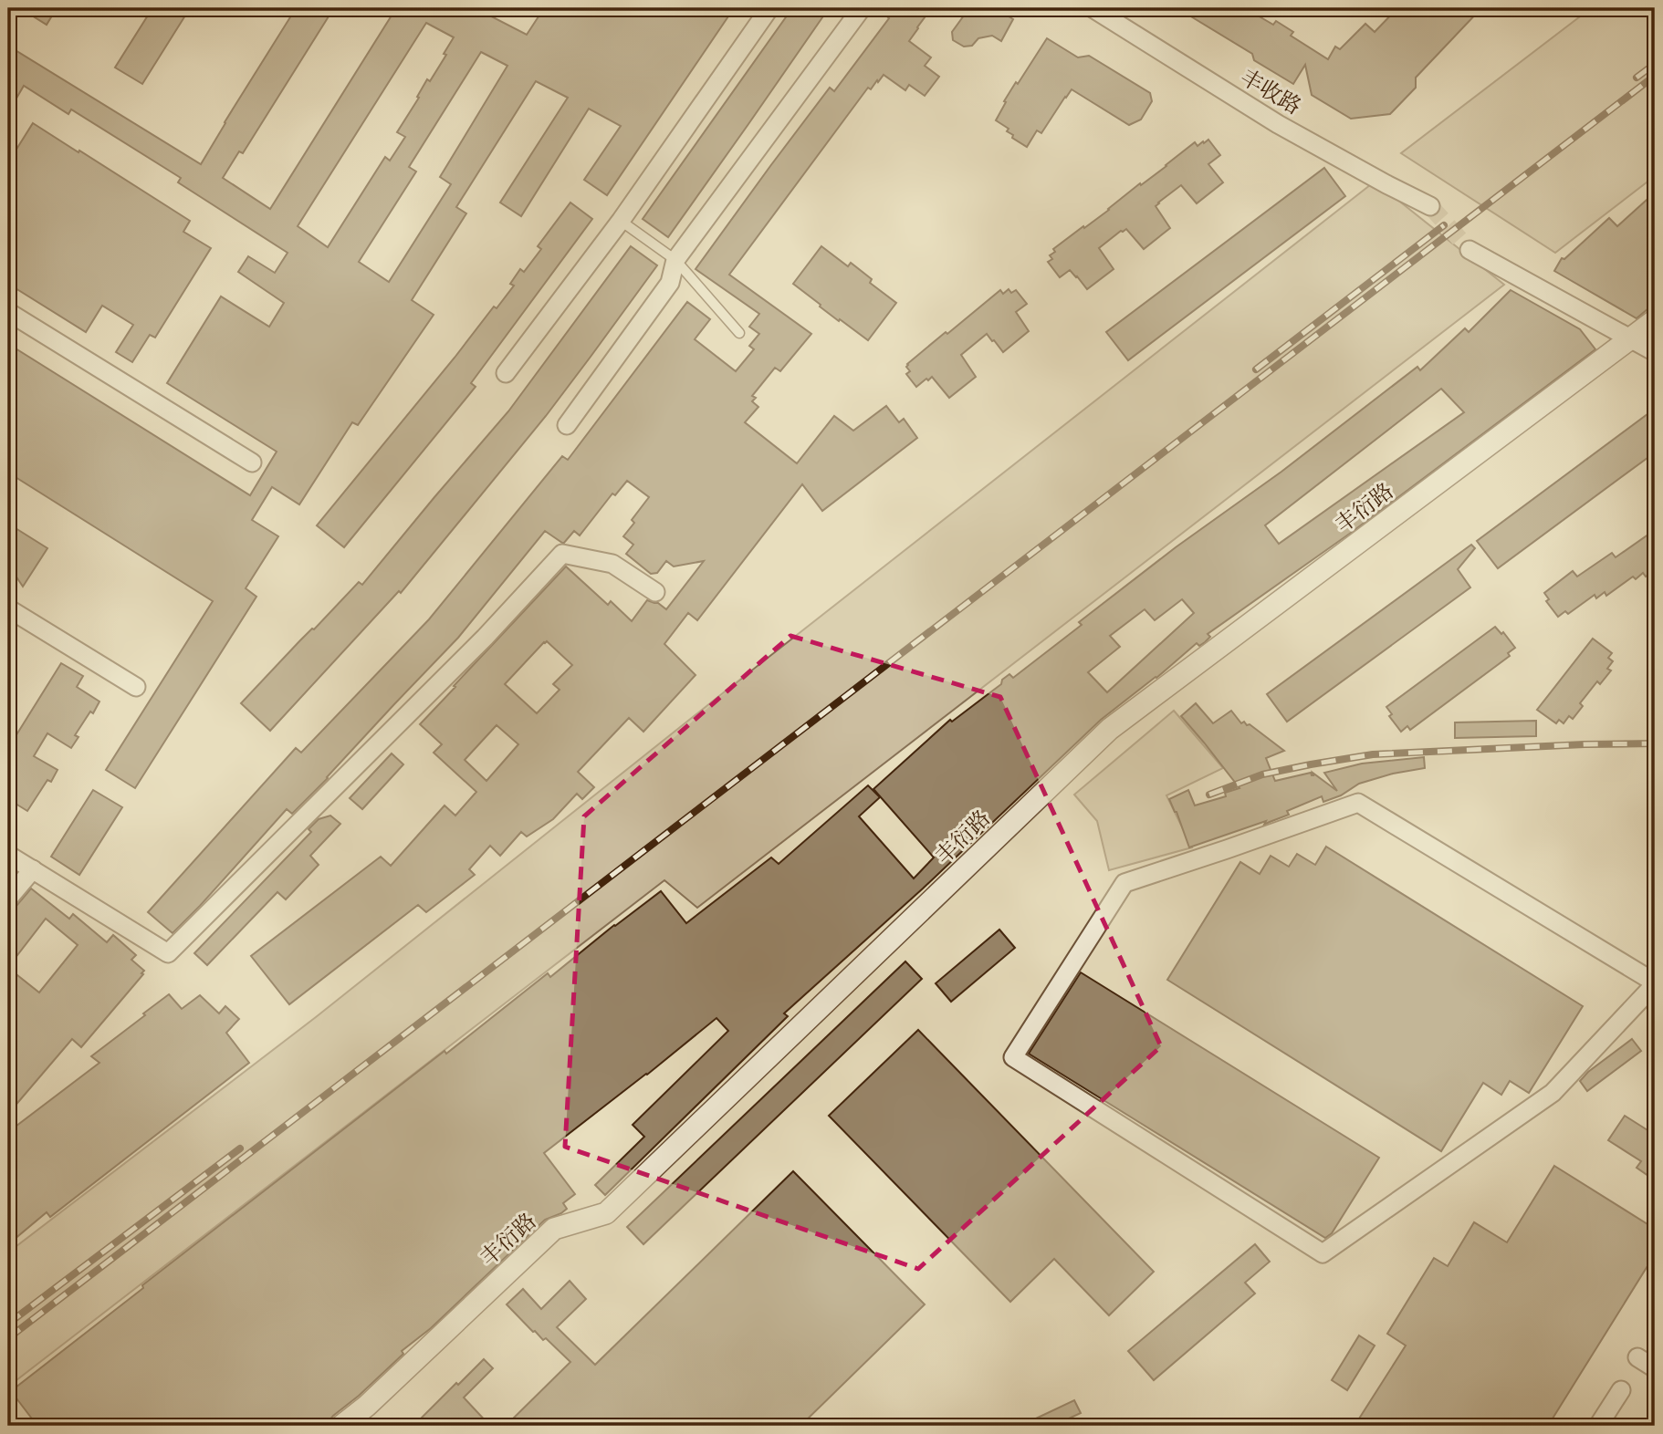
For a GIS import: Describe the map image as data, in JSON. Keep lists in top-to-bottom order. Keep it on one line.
{"streets":{"street":["丰收路","丰衍路"]}}
